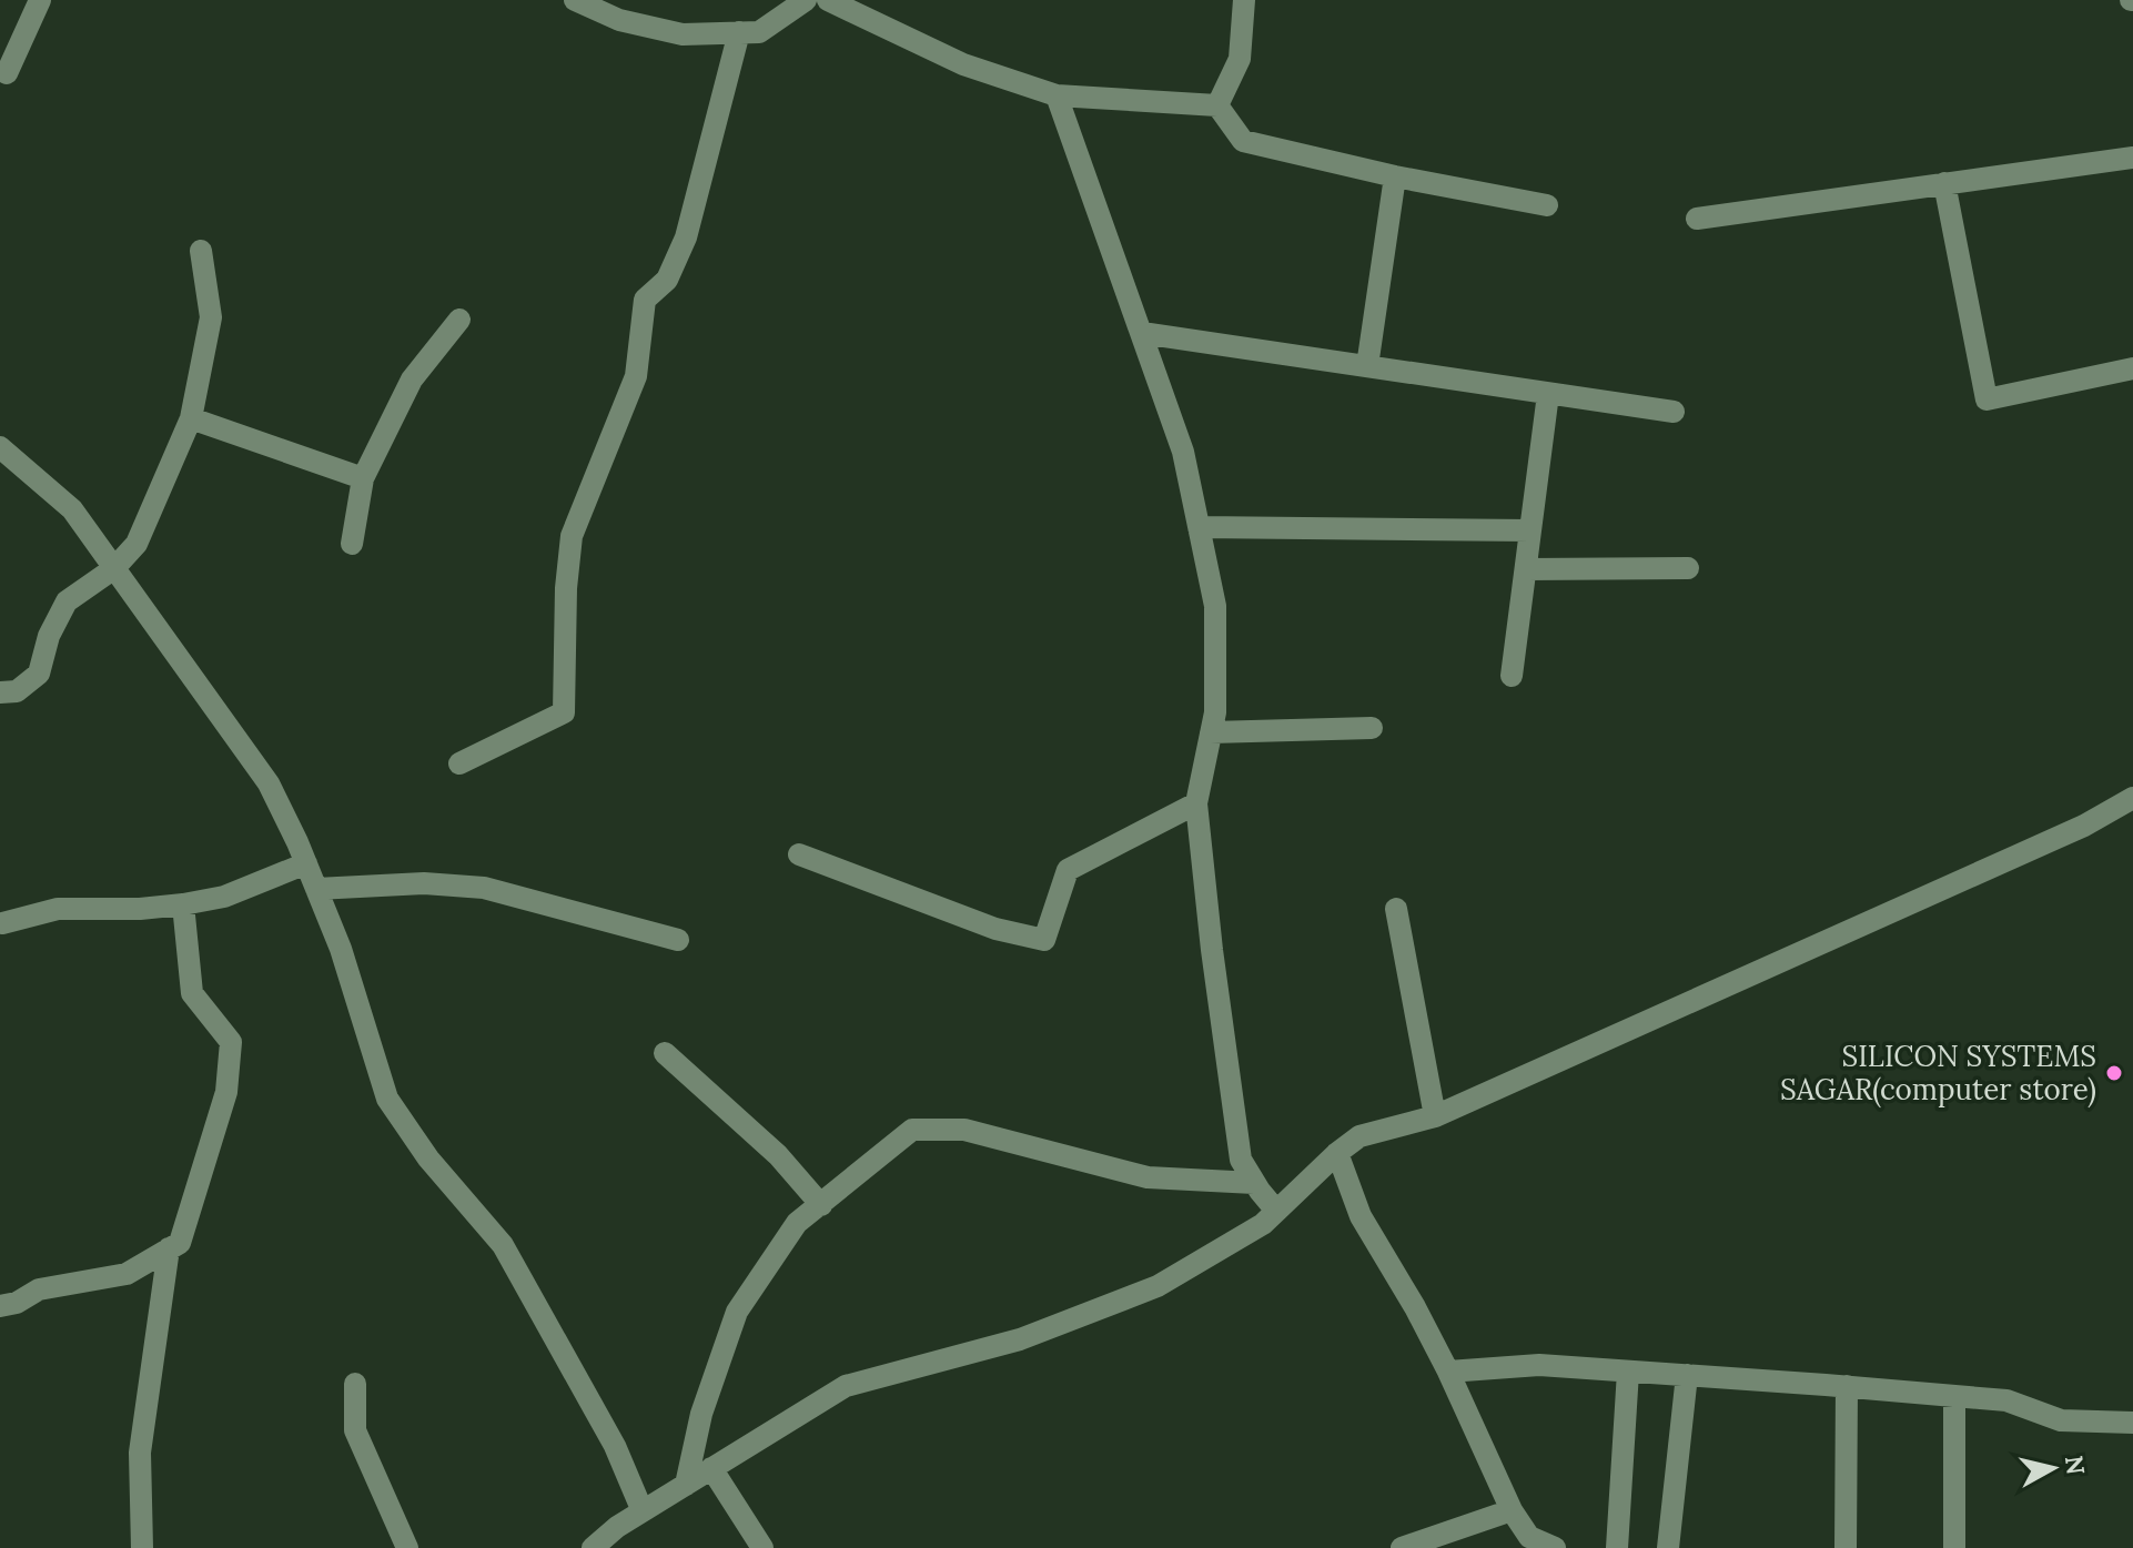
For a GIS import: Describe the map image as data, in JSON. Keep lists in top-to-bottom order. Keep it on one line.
{"places":["SILICON SYSTEMS SAGAR(computer store)"],"north":"right"}
